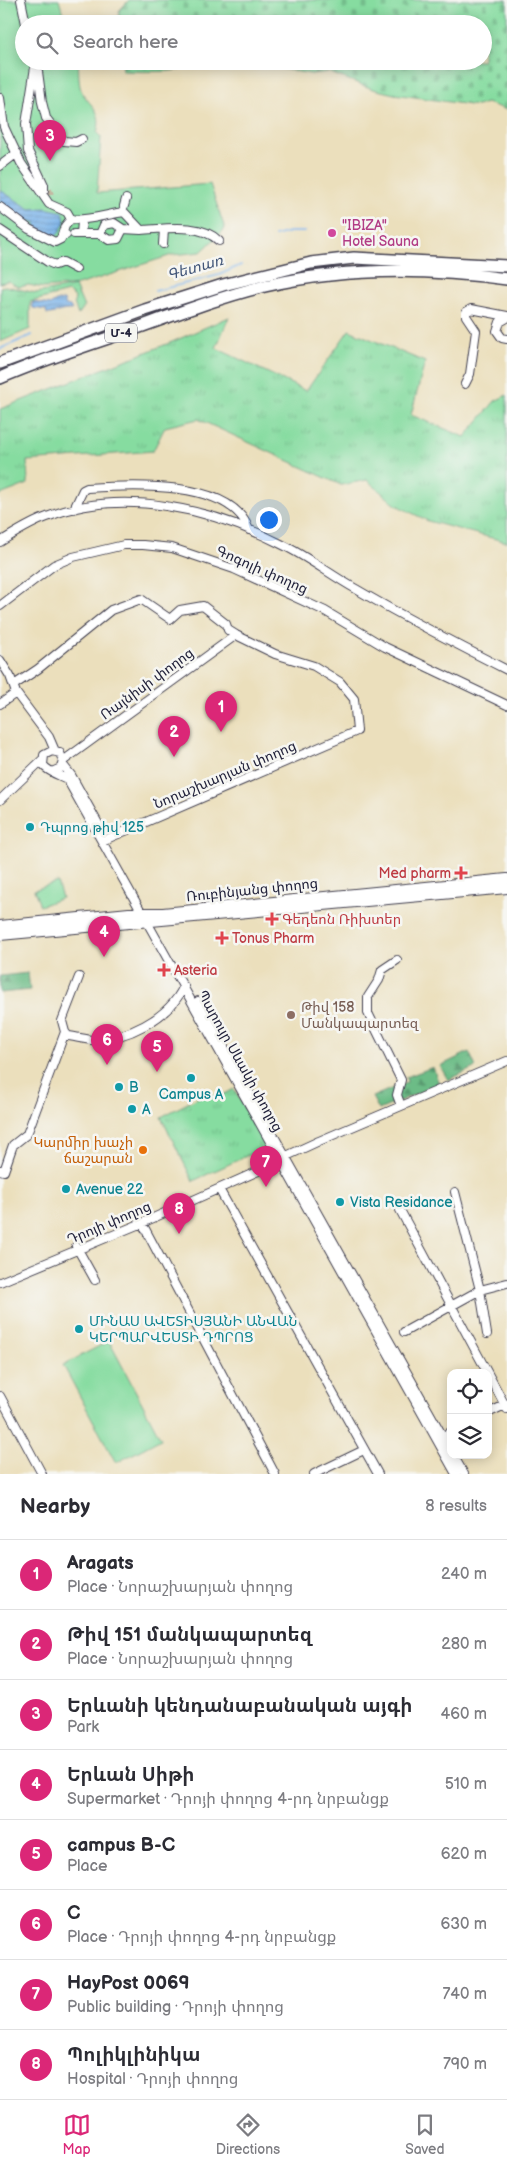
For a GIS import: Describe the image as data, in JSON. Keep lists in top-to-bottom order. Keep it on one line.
{"streets":{"highway":["Մ-4"],"main road":["Ռուբինյանց փողոց"],"street":["Գոգոլի փողոց","Ռայնիսի փողոց","Նորաշխարյան փողոց","Պարույր Սևակի փողոց","Դրոյի փողոց"]},"crossings":[["Ռայնիսի փողոց","Նորաշխարյան փողոց"],["Ռայնիսի փողոց","Պարույր Սևակի փողոց"],["Նորաշխարյան փողոց","Պարույր Սևակի փողոց"],["Ռուբինյանց փողոց","Պարույր Սևակի փողոց"],["Պարույր Սևակի փողոց","Դրոյի փողոց"]],"water":["Գետառ"],"places":{"other":["\"IBIZA\" Hotel Sauna","Դպրոց թիվ 125","Թիվ 158 Մանկապարտեզ","Campus A","B","A","Կարմիր խաչի ճաշարան","Avenue 22","Vista Residance","ՄԻՆԱՍ ԱՎԵՏԻՍՅԱՆԻ ԱՆՎԱՆ ԿԵՐՊԱՐՎԵՍՏԻ ԴՊՐՈՑ"],"health":["Med pharm","Գեդեոն Ռիխտեր","Tonus Pharm","Asteria"]},"page":{"search":"Search here","pins":["3","1","2","4","6","5","7","8"],"heading":["Nearby","8 results"],"list":[{"mark":"1","name":"Aragats","note":"Place · Նորաշխարյան փողոց","value":"240 m"},{"mark":"2","name":"Թիվ 151 մանկապարտեզ","note":"Place · Նորաշխարյան փողոց","value":"280 m"},{"mark":"3","name":"Երևանի կենդանաբանական այգի","note":"Park","value":"460 m"},{"mark":"4","name":"Երևան Սիթի","note":"Supermarket · Դրոյի փողոց 4-րդ նրբանցք","value":"510 m"},{"mark":"5","name":"campus B-C","note":"Place","value":"620 m"},{"mark":"6","name":"C","note":"Place · Դրոյի փողոց 4-րդ նրբանցք","value":"630 m"},{"mark":"7","name":"HayPost 0069","note":"Public building · Դրոյի փողոց","value":"740 m"},{"mark":"8","name":"Պոլիկլինիկա","note":"Hospital · Դրոյի փողոց","value":"790 m"}],"nav":["Map","Directions","Saved"]}}
